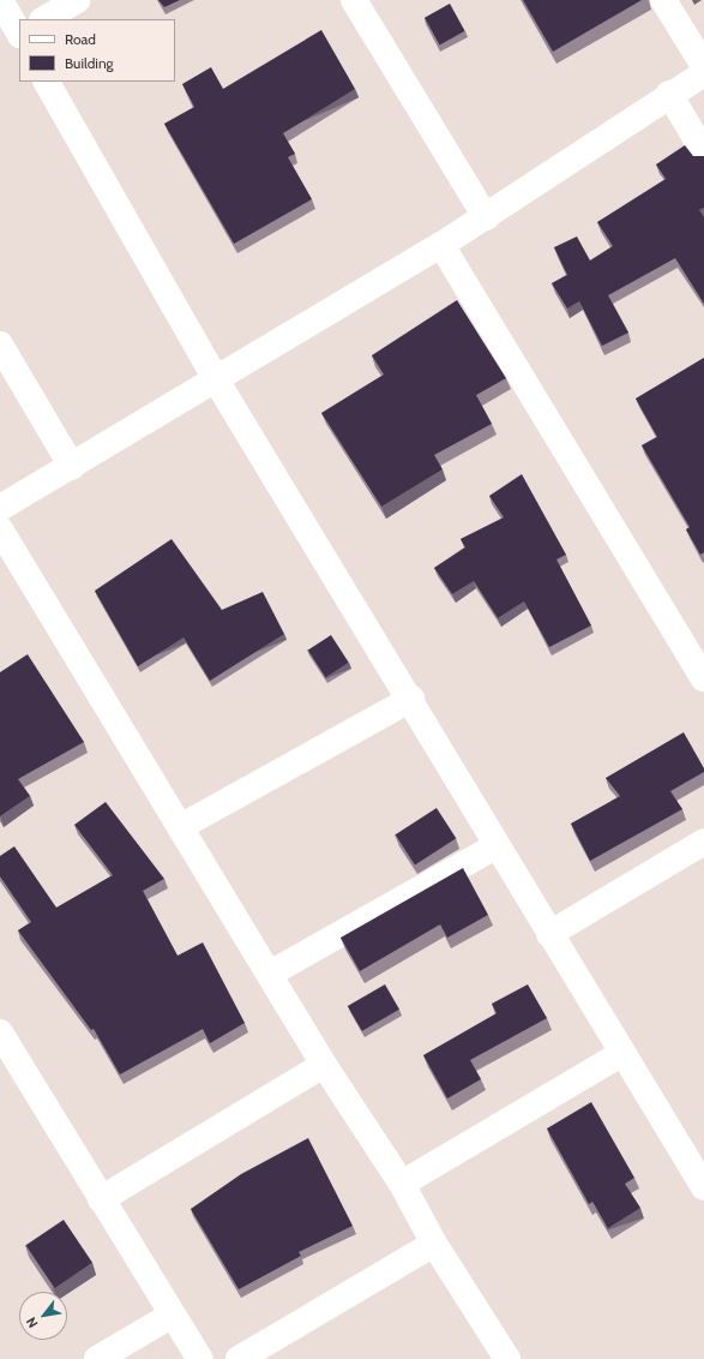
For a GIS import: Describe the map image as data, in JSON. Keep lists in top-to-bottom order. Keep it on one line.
{"legend":["Road","Building"],"north":"bottom left"}
